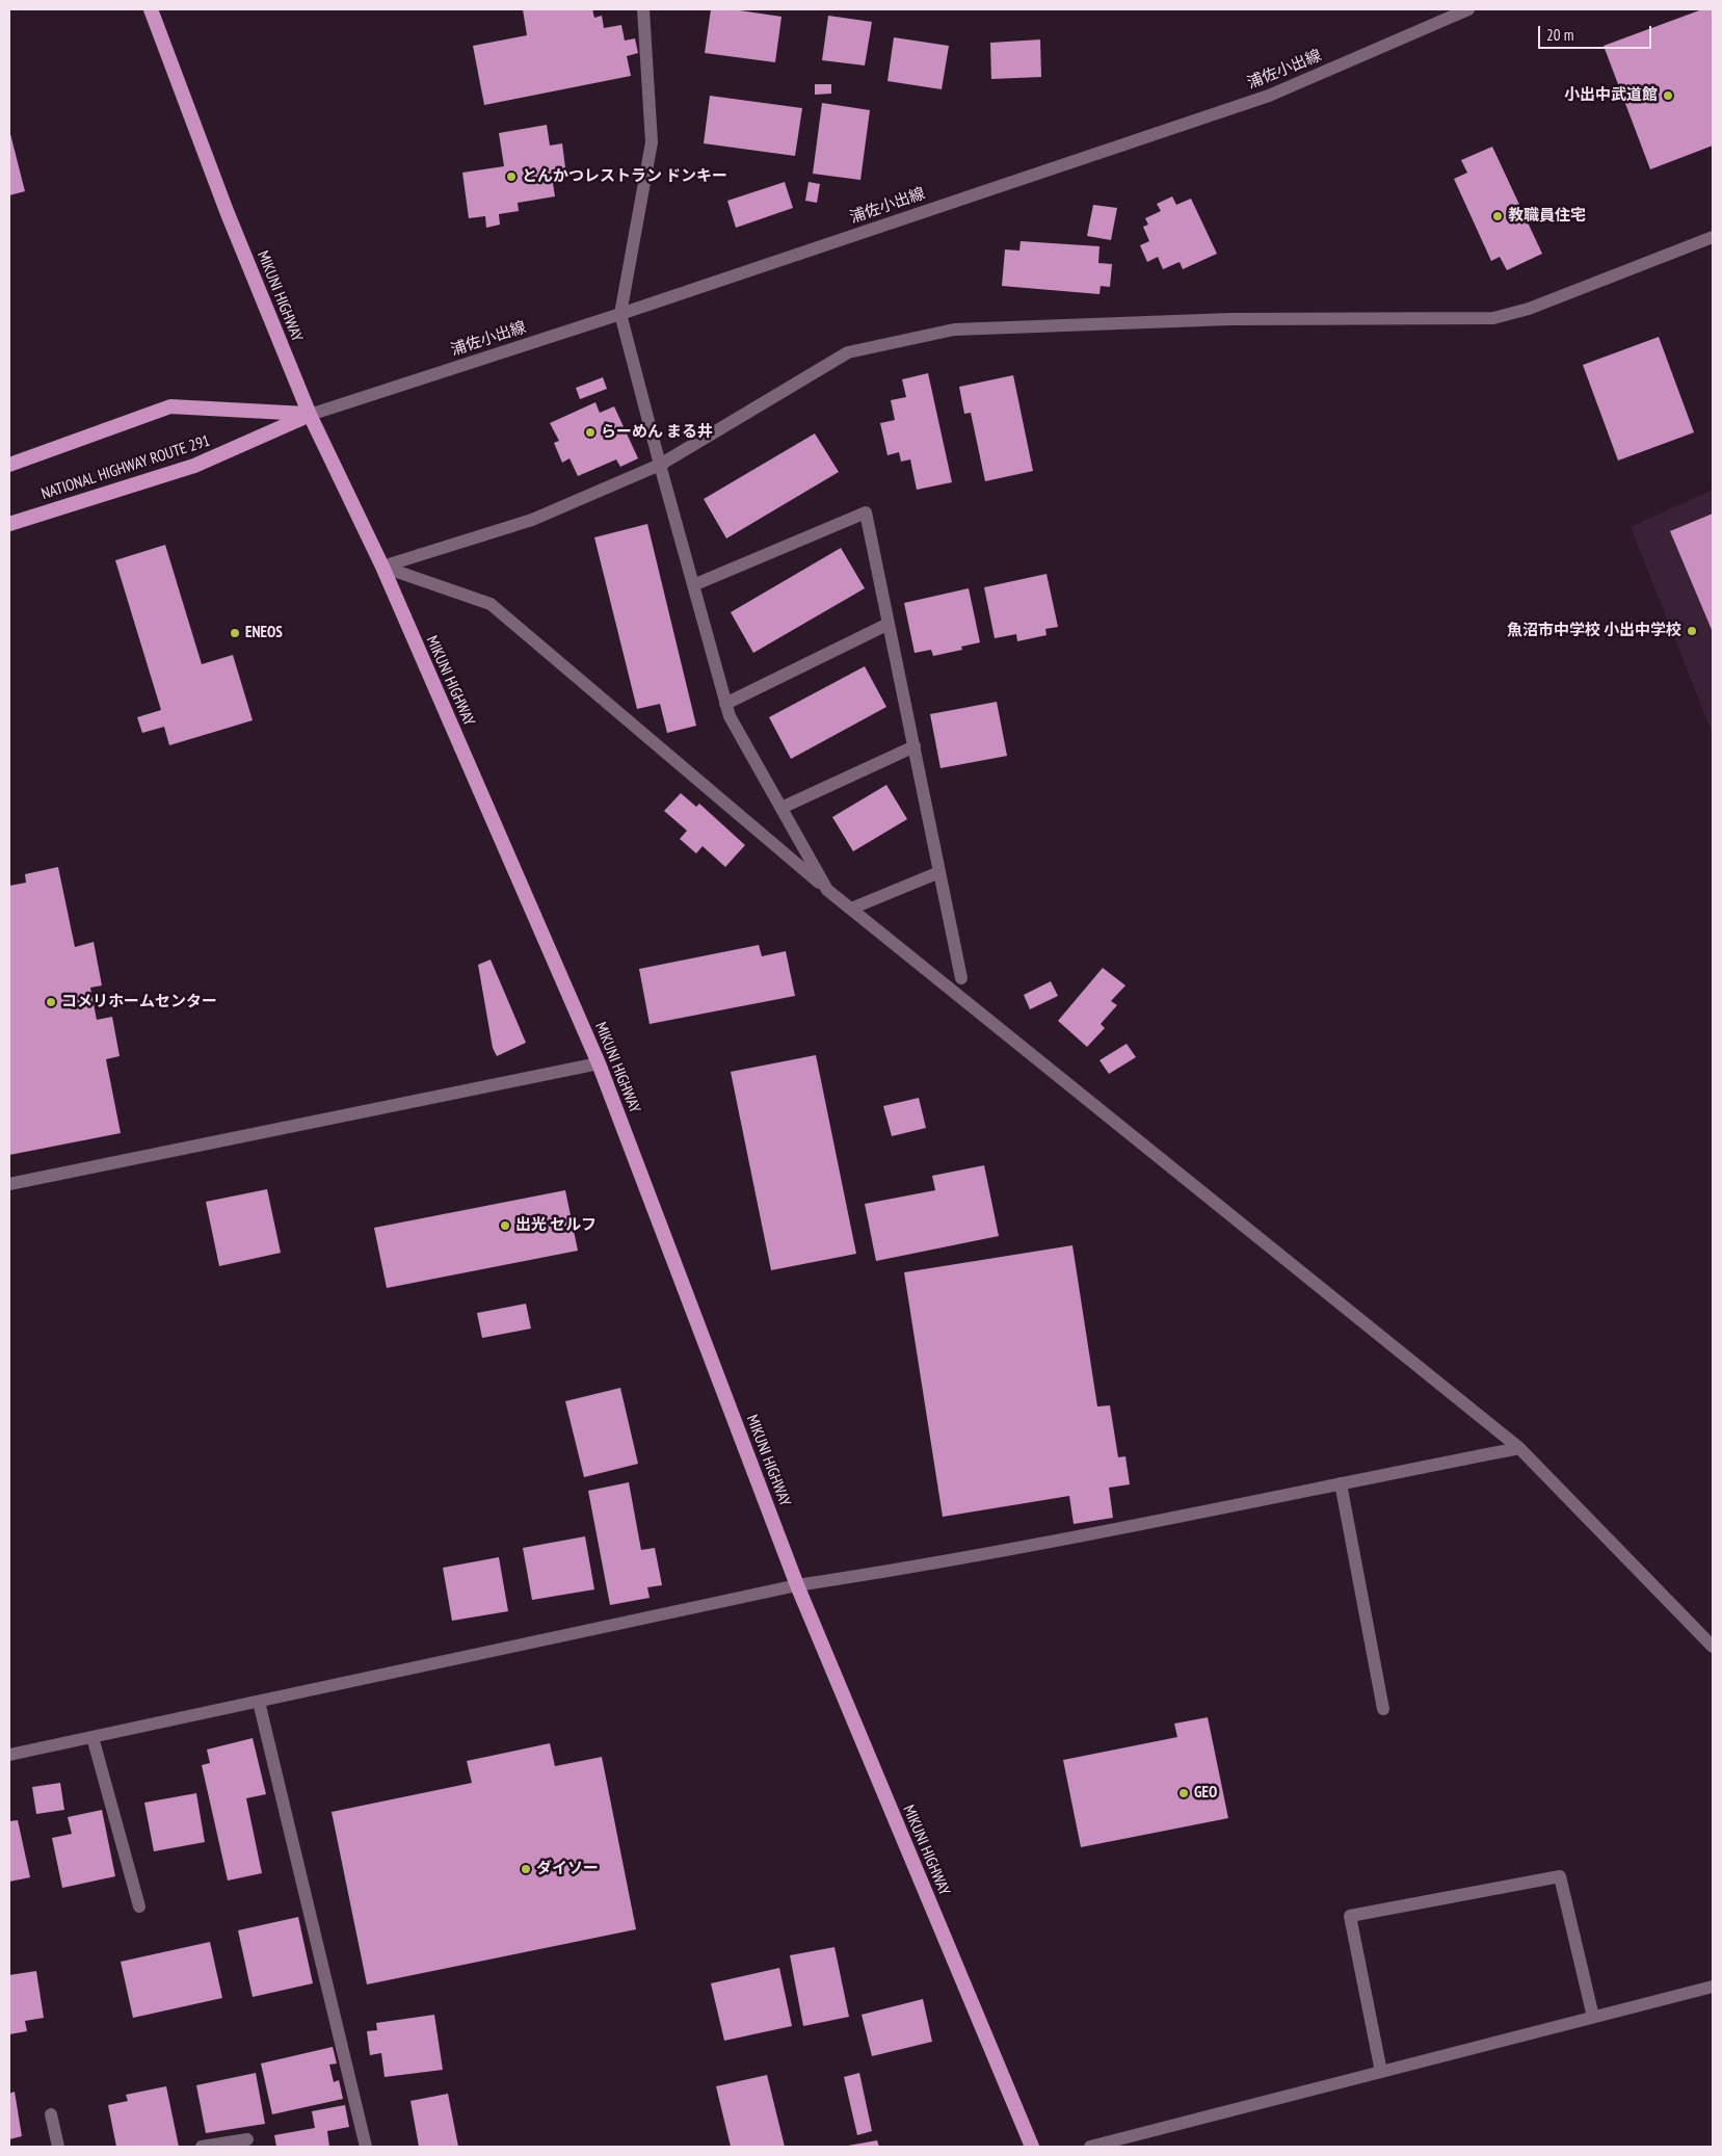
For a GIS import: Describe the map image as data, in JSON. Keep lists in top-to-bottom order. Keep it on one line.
{"streets":{"highway":["MIKUNI HIGHWAY","NATIONAL HIGHWAY ROUTE 291"],"street":["浦佐小出線"]},"crossings":[["浦佐小出線","MIKUNI HIGHWAY"],["浦佐小出線","NATIONAL HIGHWAY ROUTE 291"],["MIKUNI HIGHWAY","NATIONAL HIGHWAY ROUTE 291"]],"places":["小出中武道館","とんかつレストラン ドンキー","教職員住宅","らーめん まる井","魚沼市中学校 小出中学校","ENEOS","コメリホームセンター","出光 セルフ","GEO","ダイソー"],"scale_bar":"20 m"}
